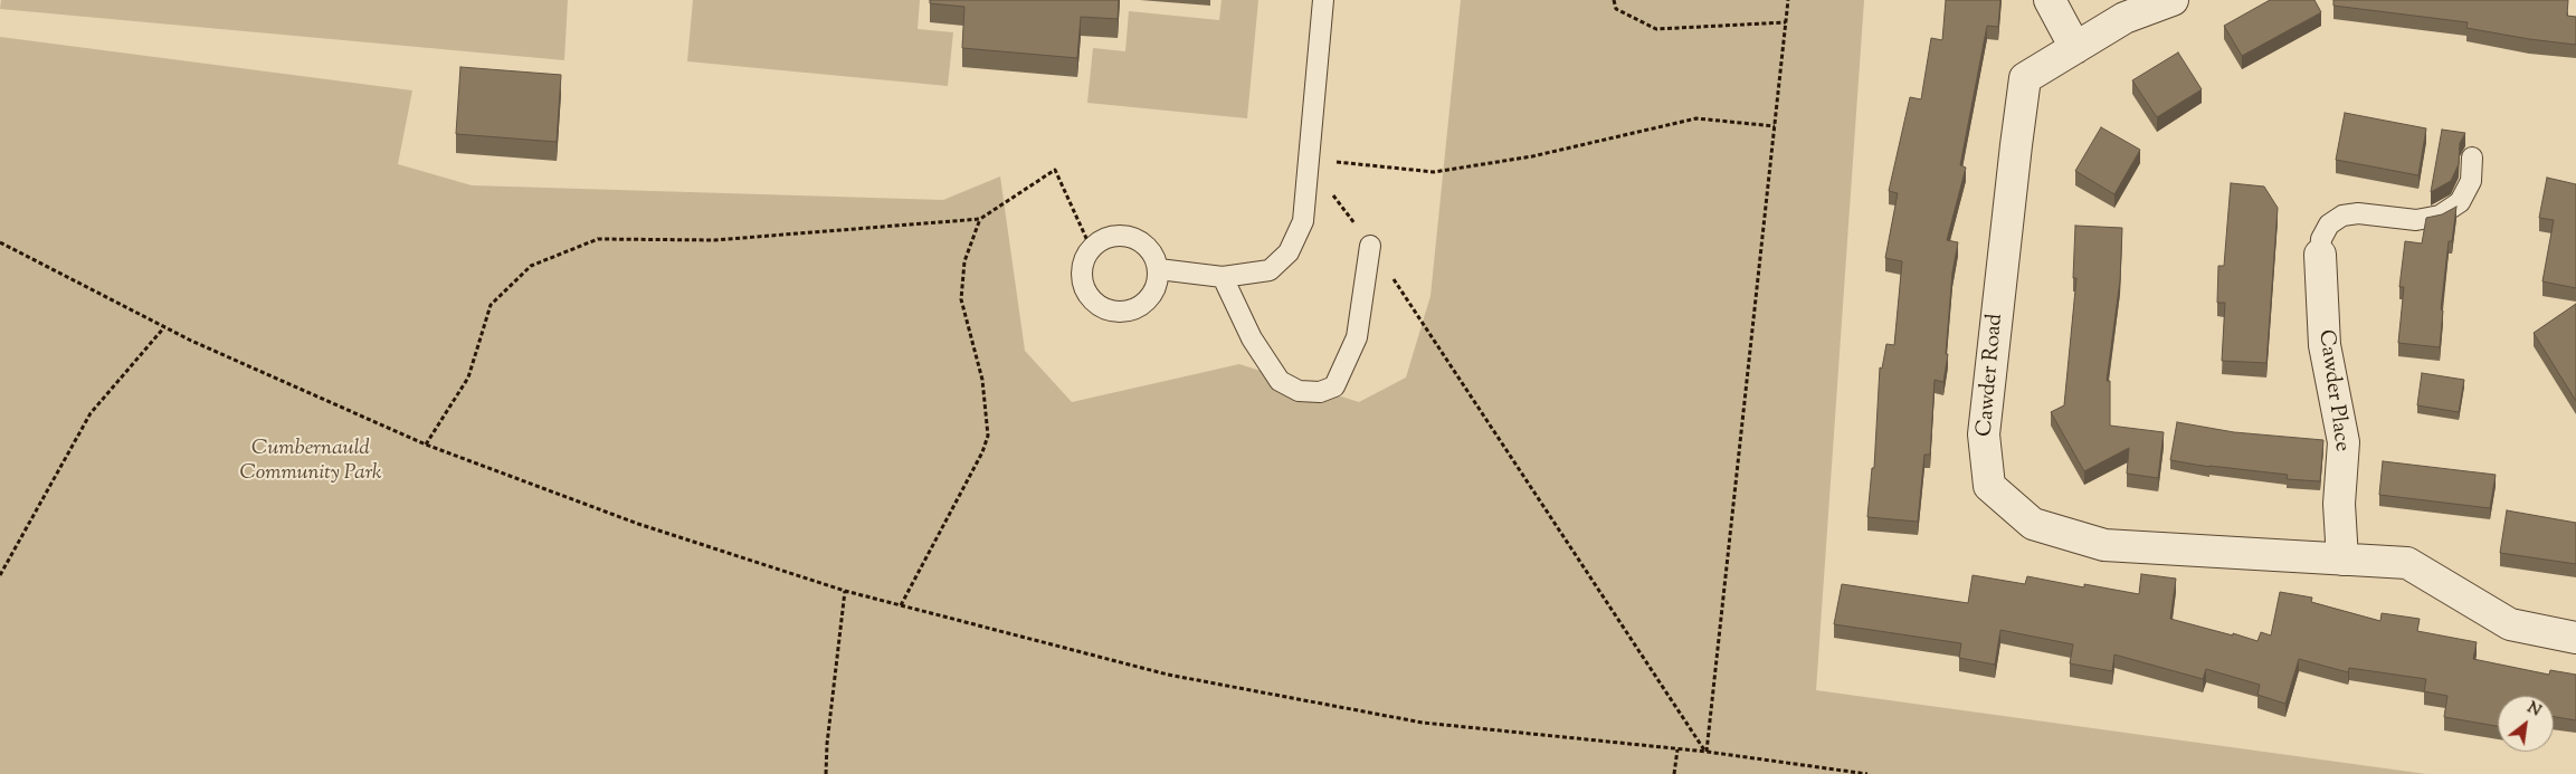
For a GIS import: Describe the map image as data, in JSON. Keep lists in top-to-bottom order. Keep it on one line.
{"streets":{"street":["Cawder Road","Cawder Place"]},"crossings":[["Cawder Road","Cawder Place"]],"parks":["Cumbernauld Community Park"],"north":"top right"}
